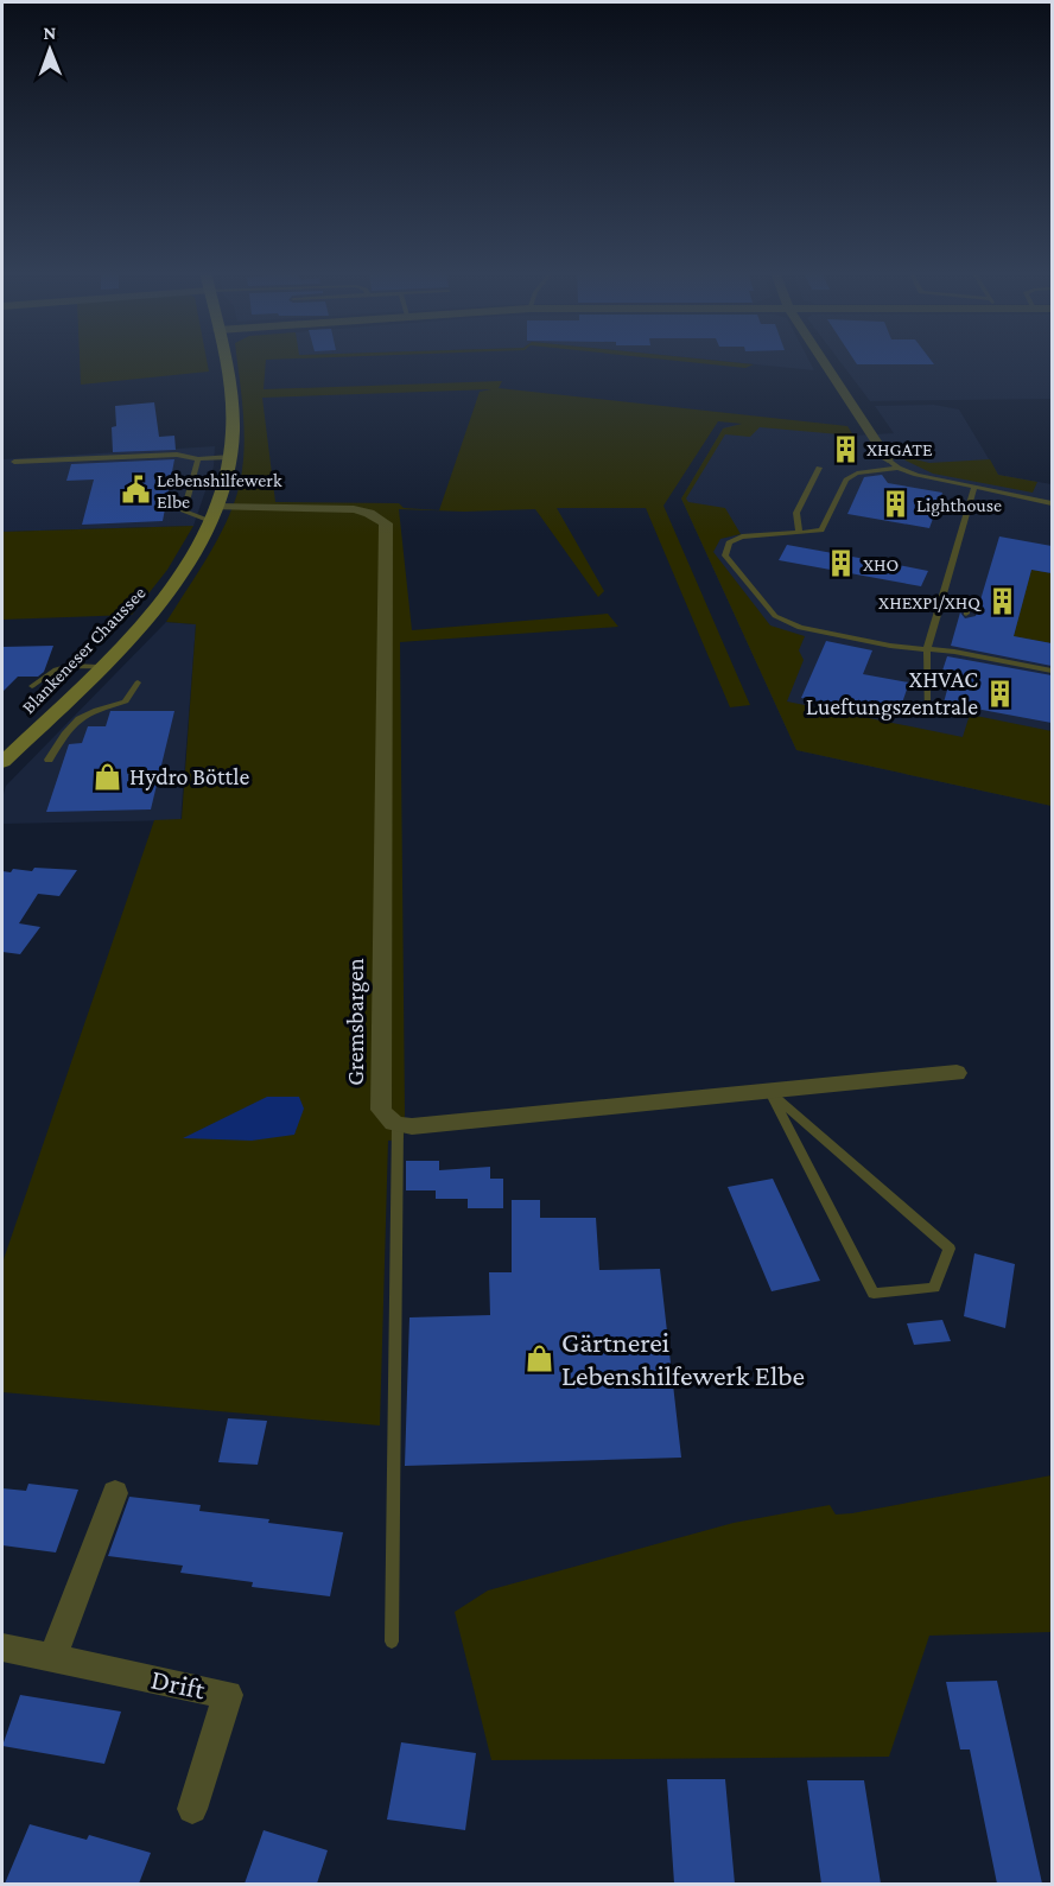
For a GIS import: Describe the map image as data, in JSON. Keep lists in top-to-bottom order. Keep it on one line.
{"streets":{"main road":["Blankeneser Chaussee"],"street":["Gremsbargen","Drift"]},"crossings":[["Blankeneser Chaussee","Gremsbargen"]],"places":{"building":["XHGATE","Lighthouse","XHO","XHEXP1/XHQ","XHVAC Lueftungszentrale"],"public building":["Lebenshilfewerk Elbe"],"shop":["Hydro Böttle","Gärtnerei Lebenshilfewerk Elbe"]},"north":"top"}
